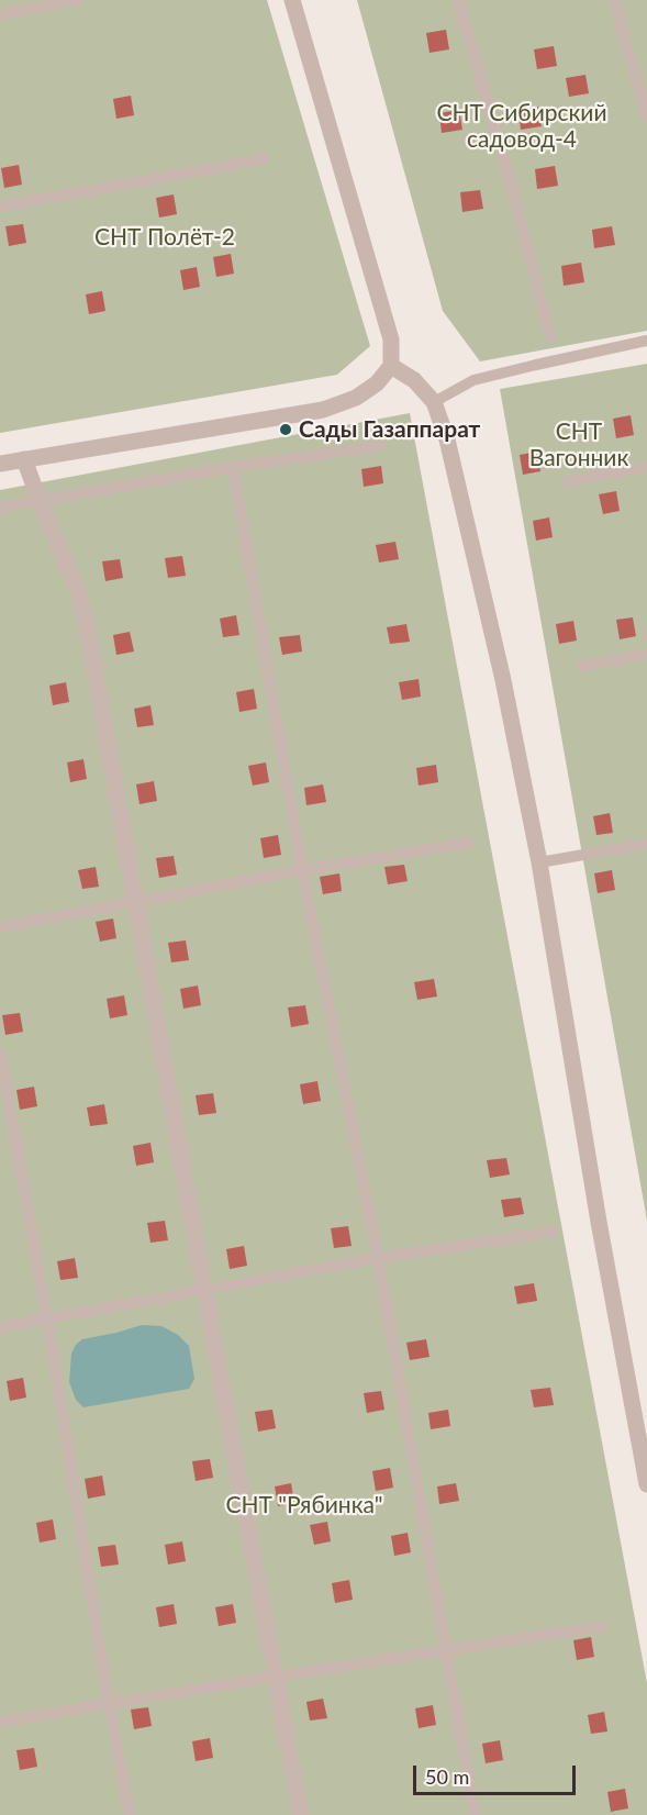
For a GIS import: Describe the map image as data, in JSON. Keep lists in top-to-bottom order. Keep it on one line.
{"parks":["СНТ Сибирский садовод-4","СНТ Полёт-2","СНТ Вагонник","СНТ \"Рябинка\""],"places":["Сады Газаппарат"],"scale_bar":"50 m"}
